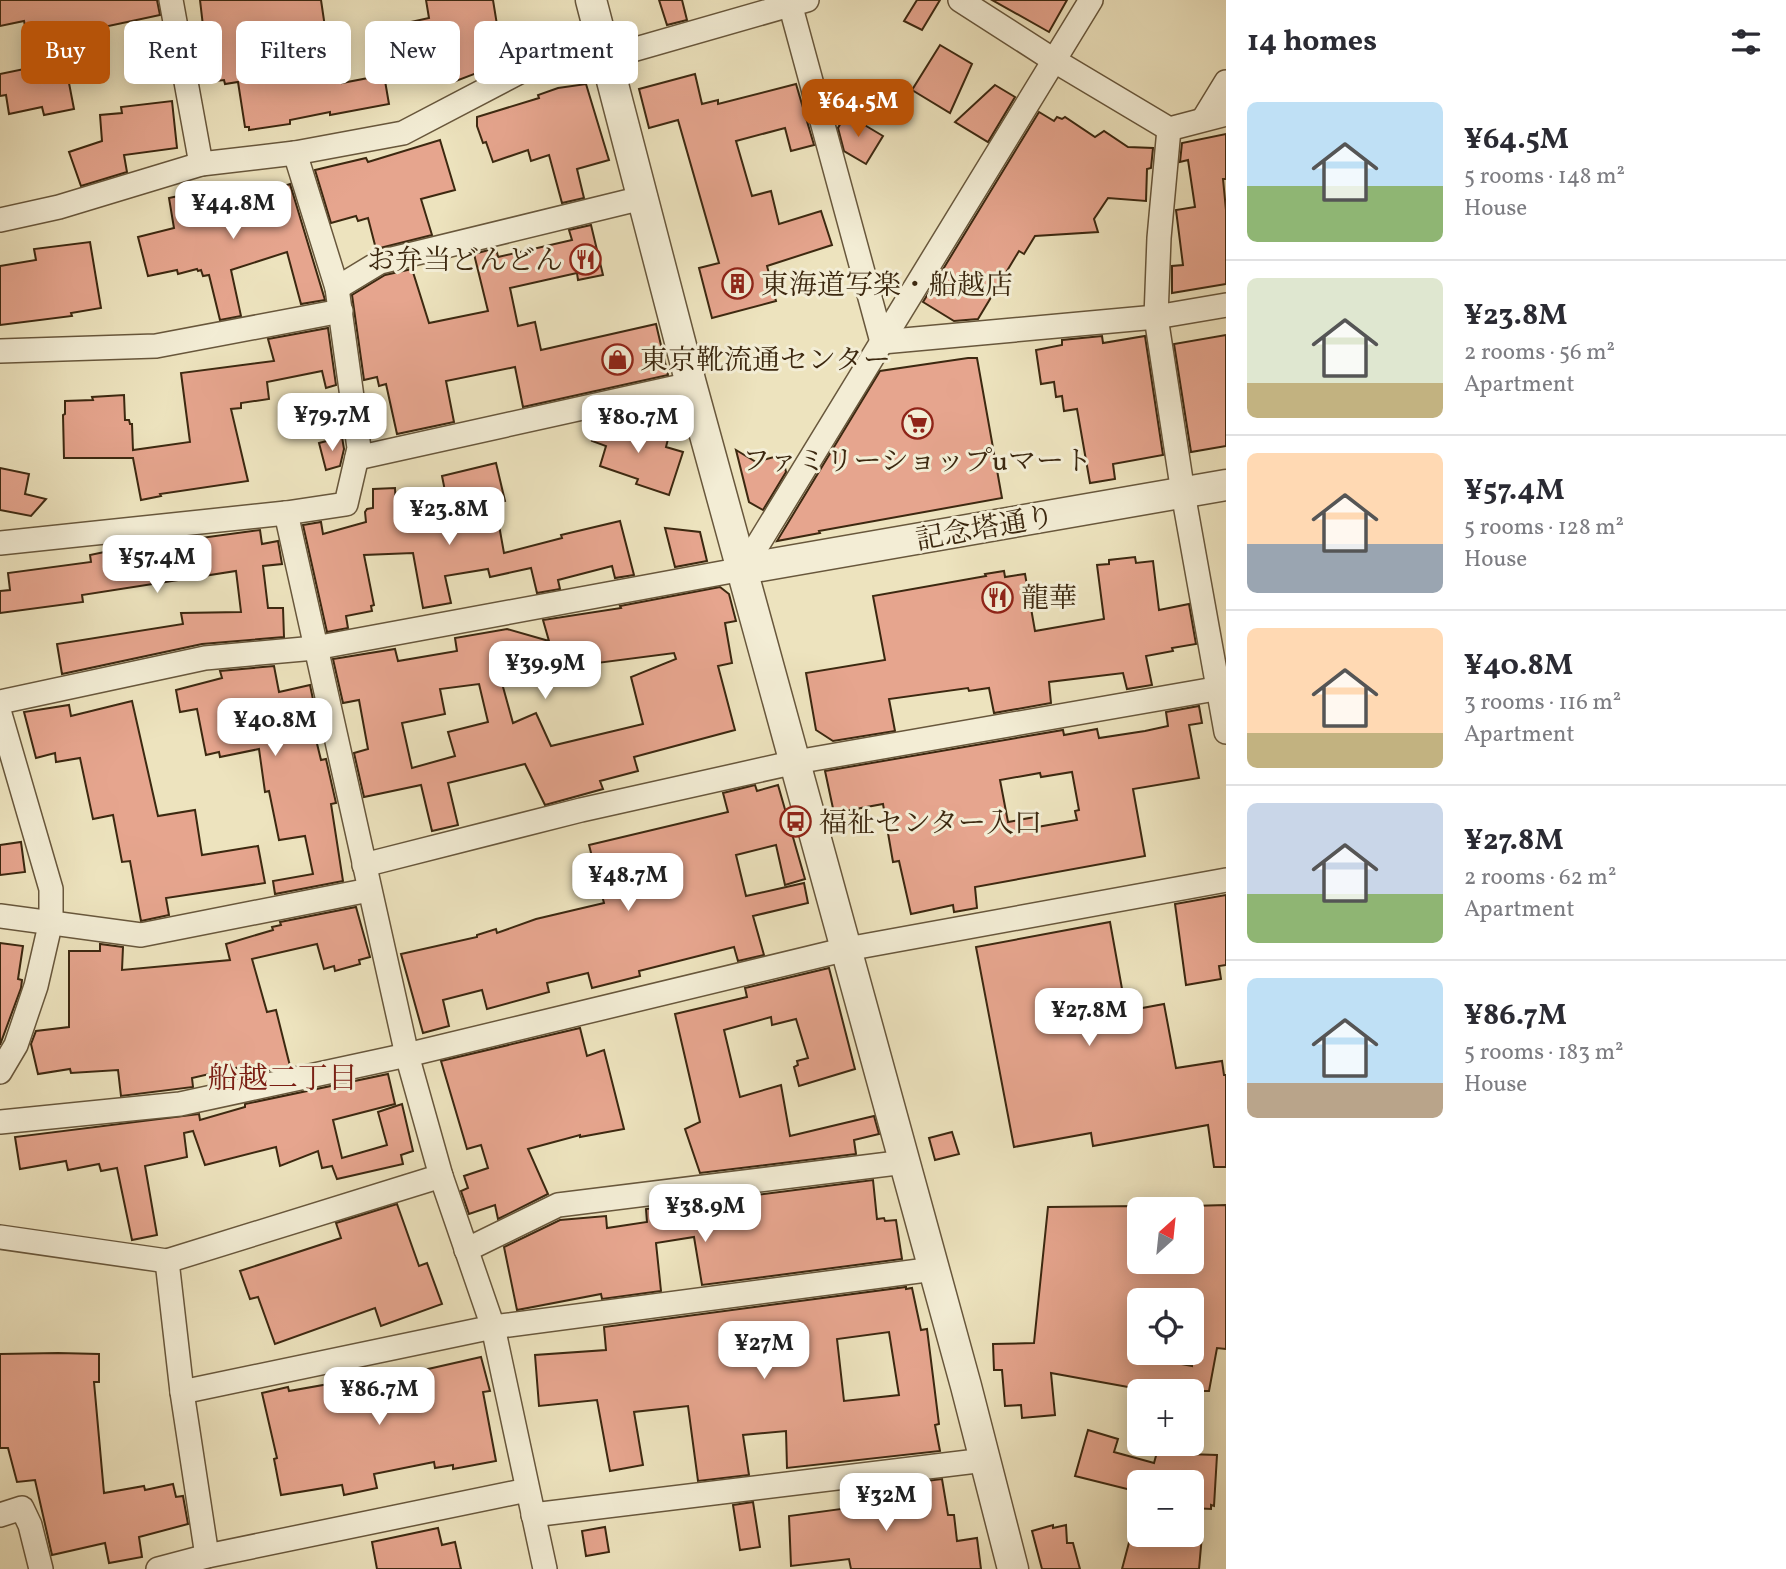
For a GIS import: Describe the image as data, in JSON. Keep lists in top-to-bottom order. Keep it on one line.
{"streets":{"street":["記念塔通り"]},"districts":["船越二丁目"],"places":{"restaurant":["お弁当どんどん","龍華"],"building":["東海道写楽・船越店"],"shop":["東京靴流通センター"],"supermarket":["ファミリーショップuマート"],"bus stop":["福祉センター入口"]},"north":"top right","page":{"heading":"14 homes","chip":["Buy","Rent","Filters","New","Apartment"],"price":["¥64.5M","¥44.8M","¥79.7M","¥80.7M","¥23.8M","¥57.4M","¥39.9M","¥40.8M","¥48.7M","¥27.8M","¥38.9M","¥27M","¥86.7M","¥32M"],"list":[{"name":"¥64.5M","note":"5 rooms · 148 m² · House"},{"name":"¥23.8M","note":"2 rooms · 56 m² · Apartment"},{"name":"¥57.4M","note":"5 rooms · 128 m² · House"},{"name":"¥40.8M","note":"3 rooms · 116 m² · Apartment"},{"name":"¥27.8M","note":"2 rooms · 62 m² · Apartment"},{"name":"¥86.7M","note":"5 rooms · 183 m² · House"}],"map_buttons":["+","−"]}}
